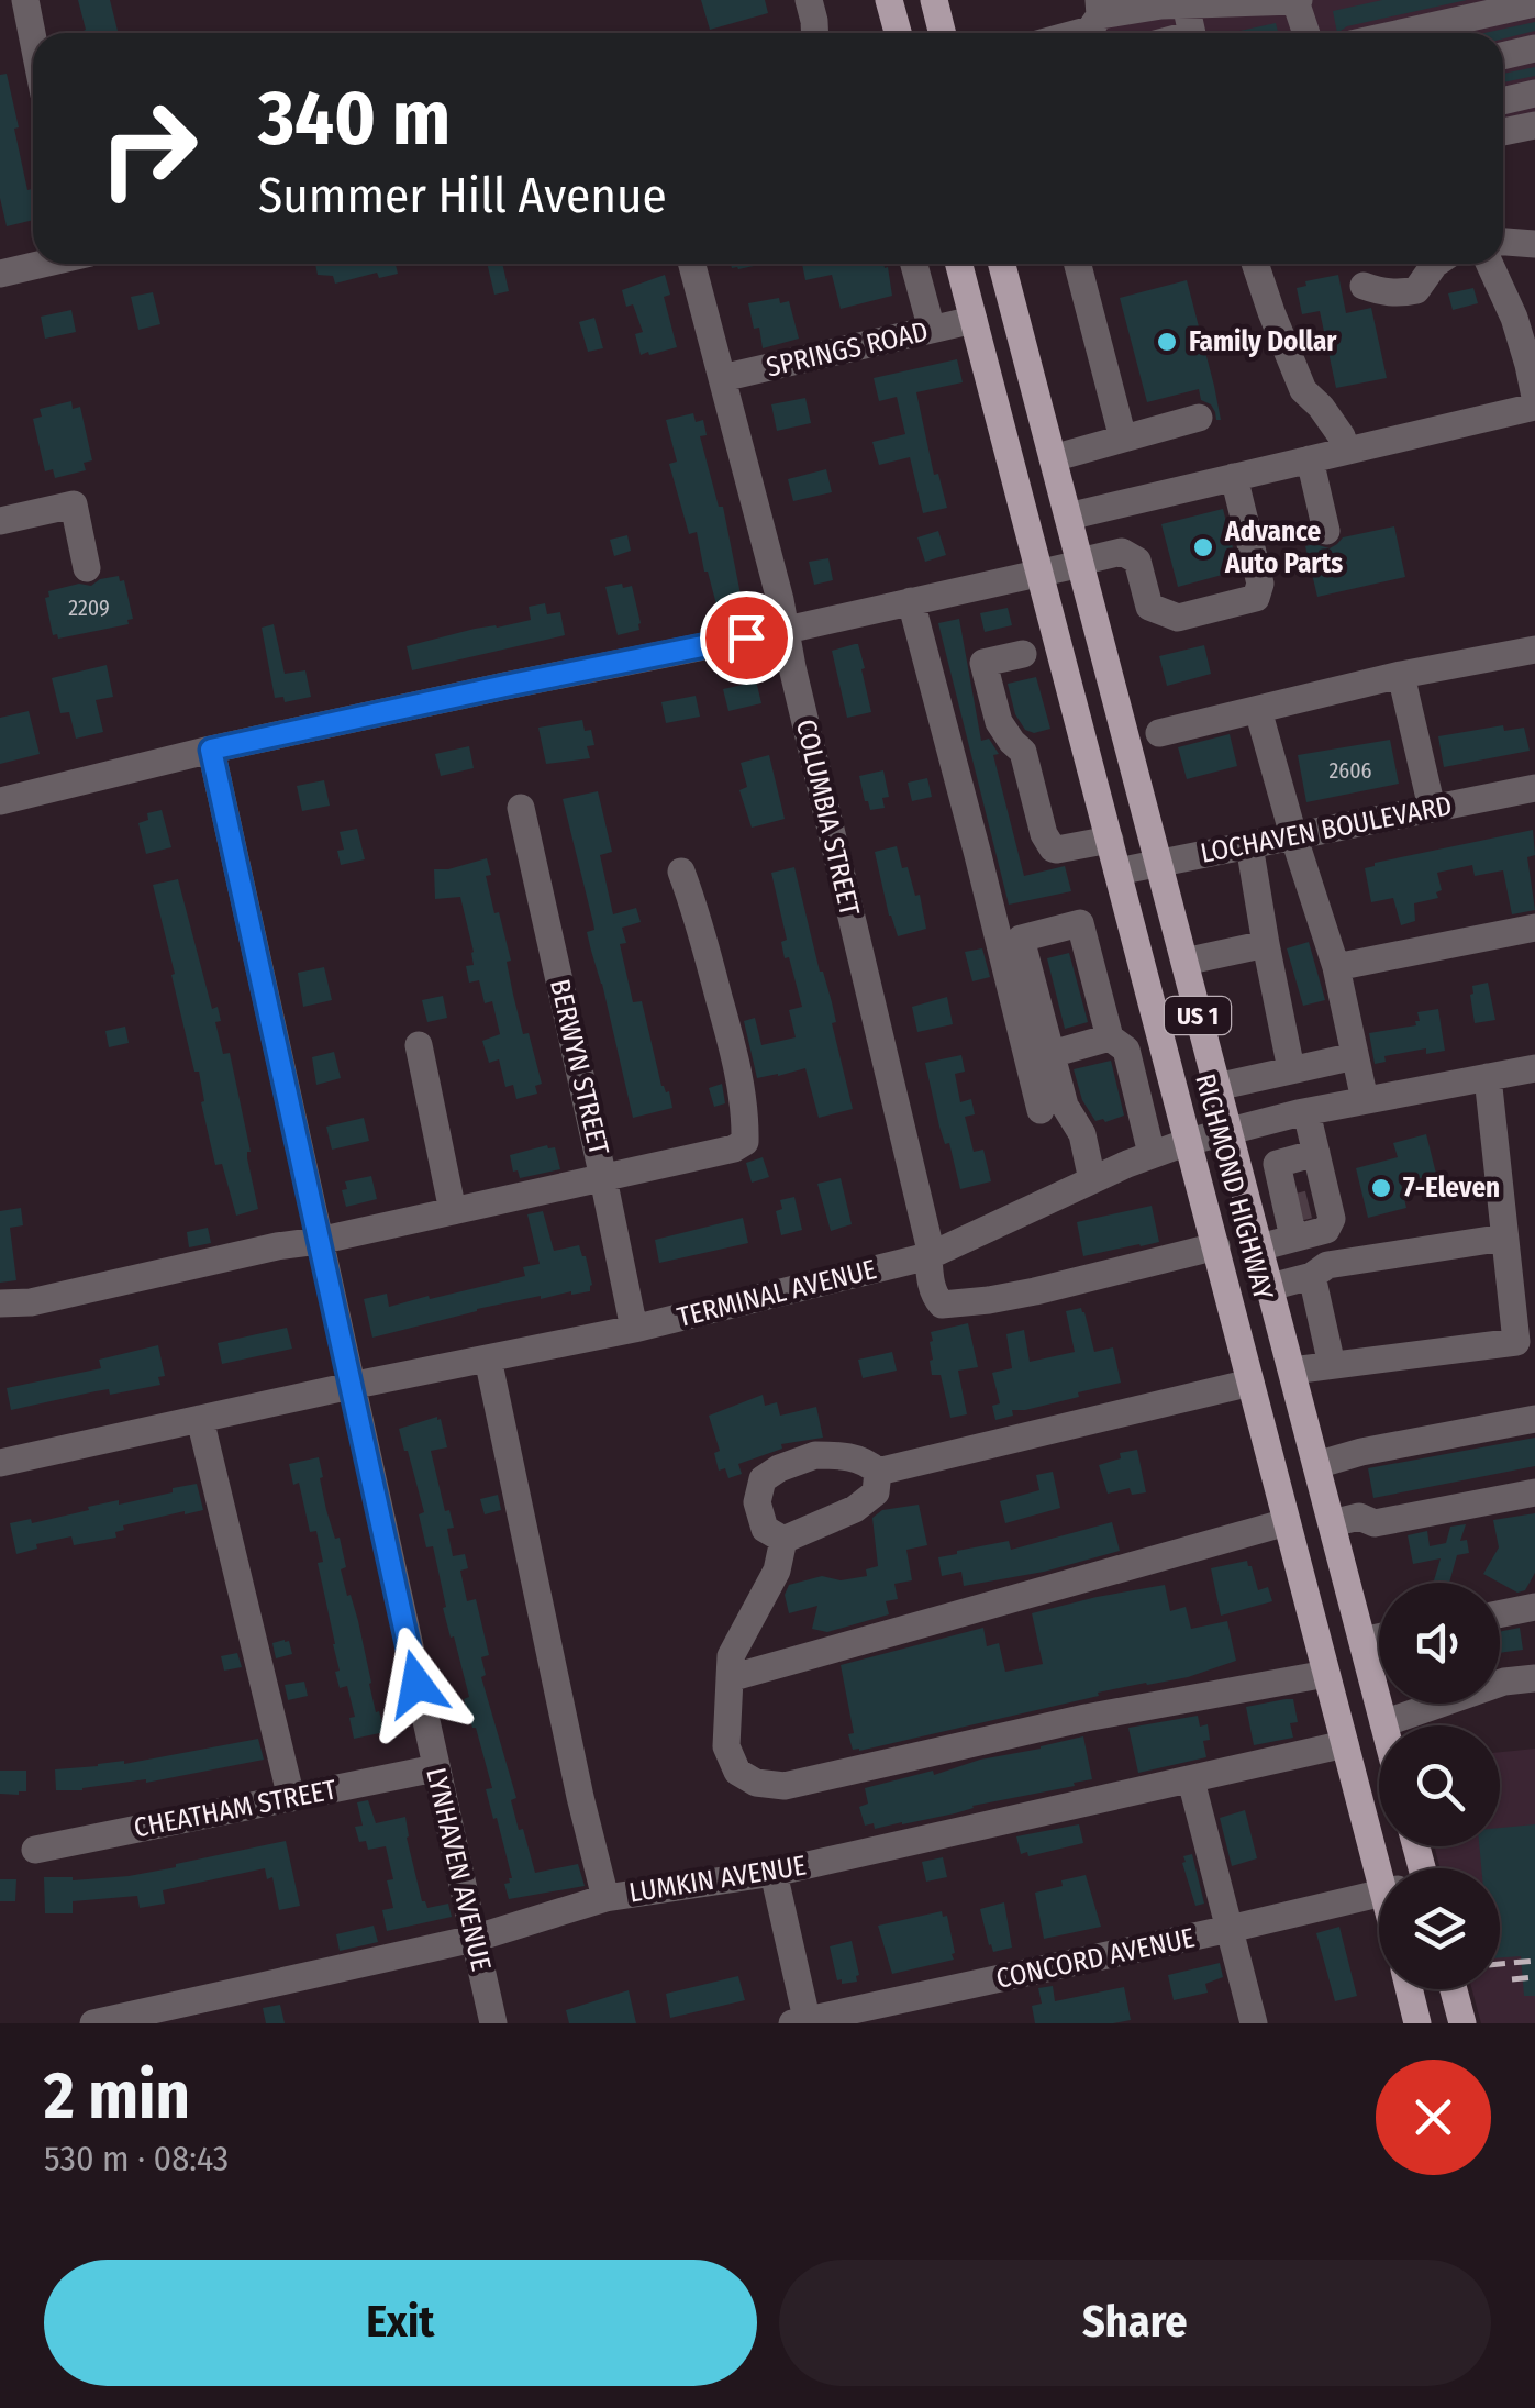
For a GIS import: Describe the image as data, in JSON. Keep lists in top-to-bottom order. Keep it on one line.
{"streets":{"main road":["US 1","RICHMOND HIGHWAY"],"street":["SPRINGS ROAD","COLUMBIA STREET","LOCHAVEN BOULEVARD","BERWYN STREET","TERMINAL AVENUE","CHEATHAM STREET","LYNHAVEN AVENUE","LUMKIN AVENUE","CONCORD AVENUE"]},"crossings":[["SPRINGS ROAD","COLUMBIA STREET"],["SPRINGS ROAD","RICHMOND HIGHWAY"],["COLUMBIA STREET","RICHMOND HIGHWAY"],["COLUMBIA STREET","TERMINAL AVENUE"],["LOCHAVEN BOULEVARD","RICHMOND HIGHWAY"],["BERWYN STREET","TERMINAL AVENUE"],["RICHMOND HIGHWAY","TERMINAL AVENUE"],["RICHMOND HIGHWAY","LUMKIN AVENUE"],["TERMINAL AVENUE","LYNHAVEN AVENUE"],["CHEATHAM STREET","LYNHAVEN AVENUE"],["LYNHAVEN AVENUE","LUMKIN AVENUE"]],"places":["Family Dollar","Advance Auto Parts","7-Eleven"],"house_numbers":["2209","2606"],"page":{"turn":["340 m","Summer Hill Avenue"],"heading":["2 min","530 m · 08:43"],"buttons":["Exit","Share"]}}
